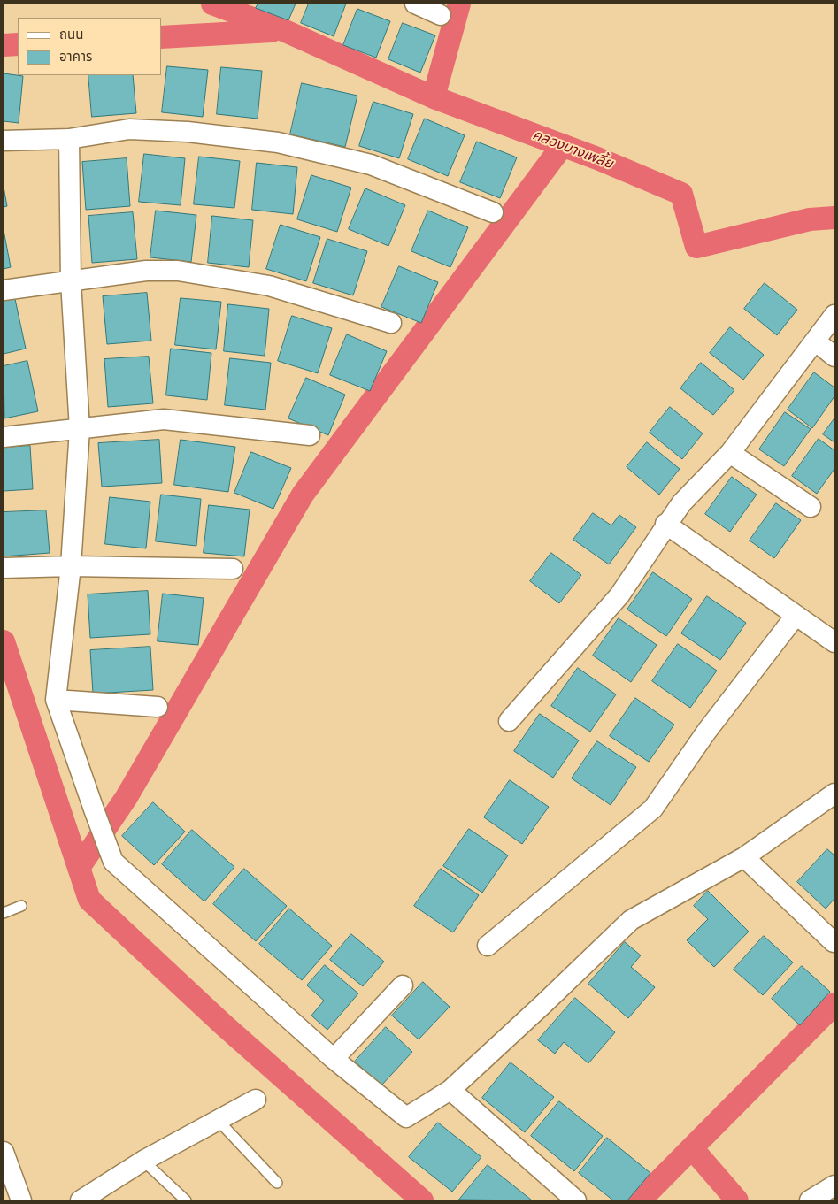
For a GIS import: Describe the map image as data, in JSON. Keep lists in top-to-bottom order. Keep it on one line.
{"water":["คลองบางเพลี้ย"],"legend":["ถนน","อาคาร"]}
